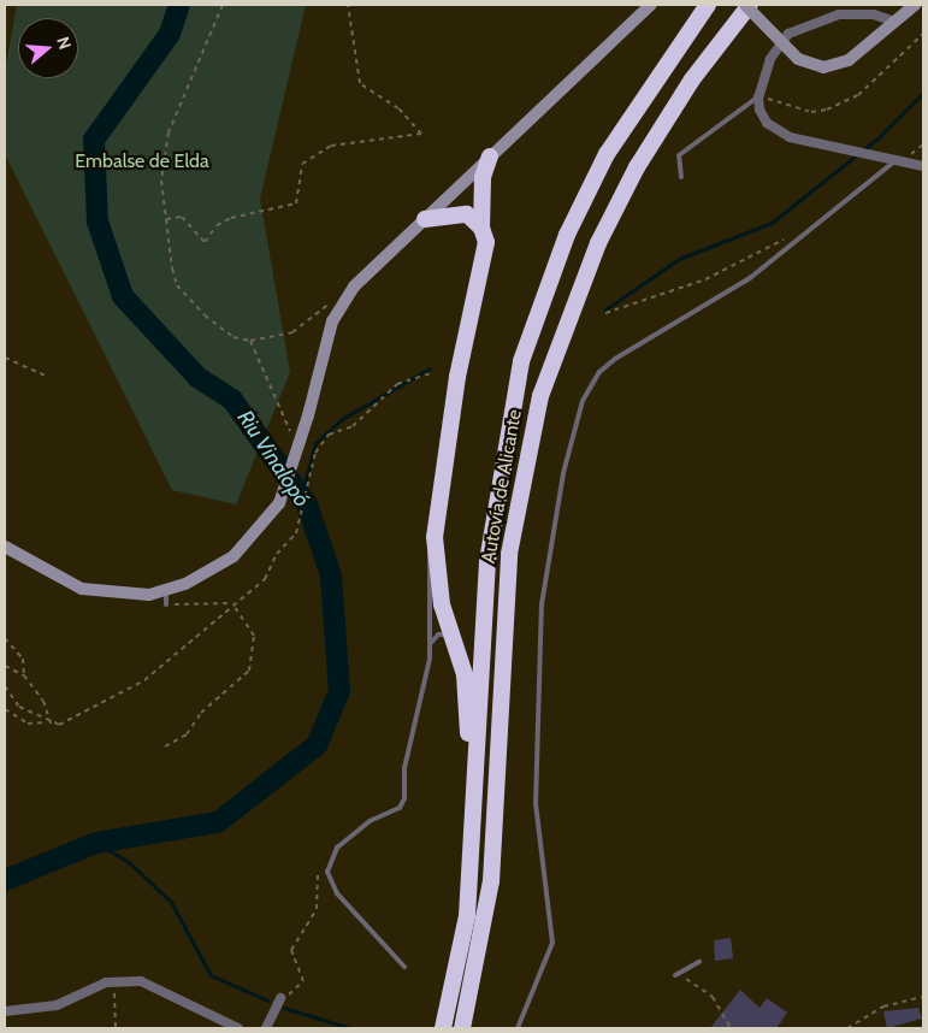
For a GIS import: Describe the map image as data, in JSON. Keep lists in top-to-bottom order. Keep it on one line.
{"streets":{"highway":["Autovía de Alicante"]},"water":["Riu Vinalopó"],"parks":["Embalse de Elda"],"north":"right"}
